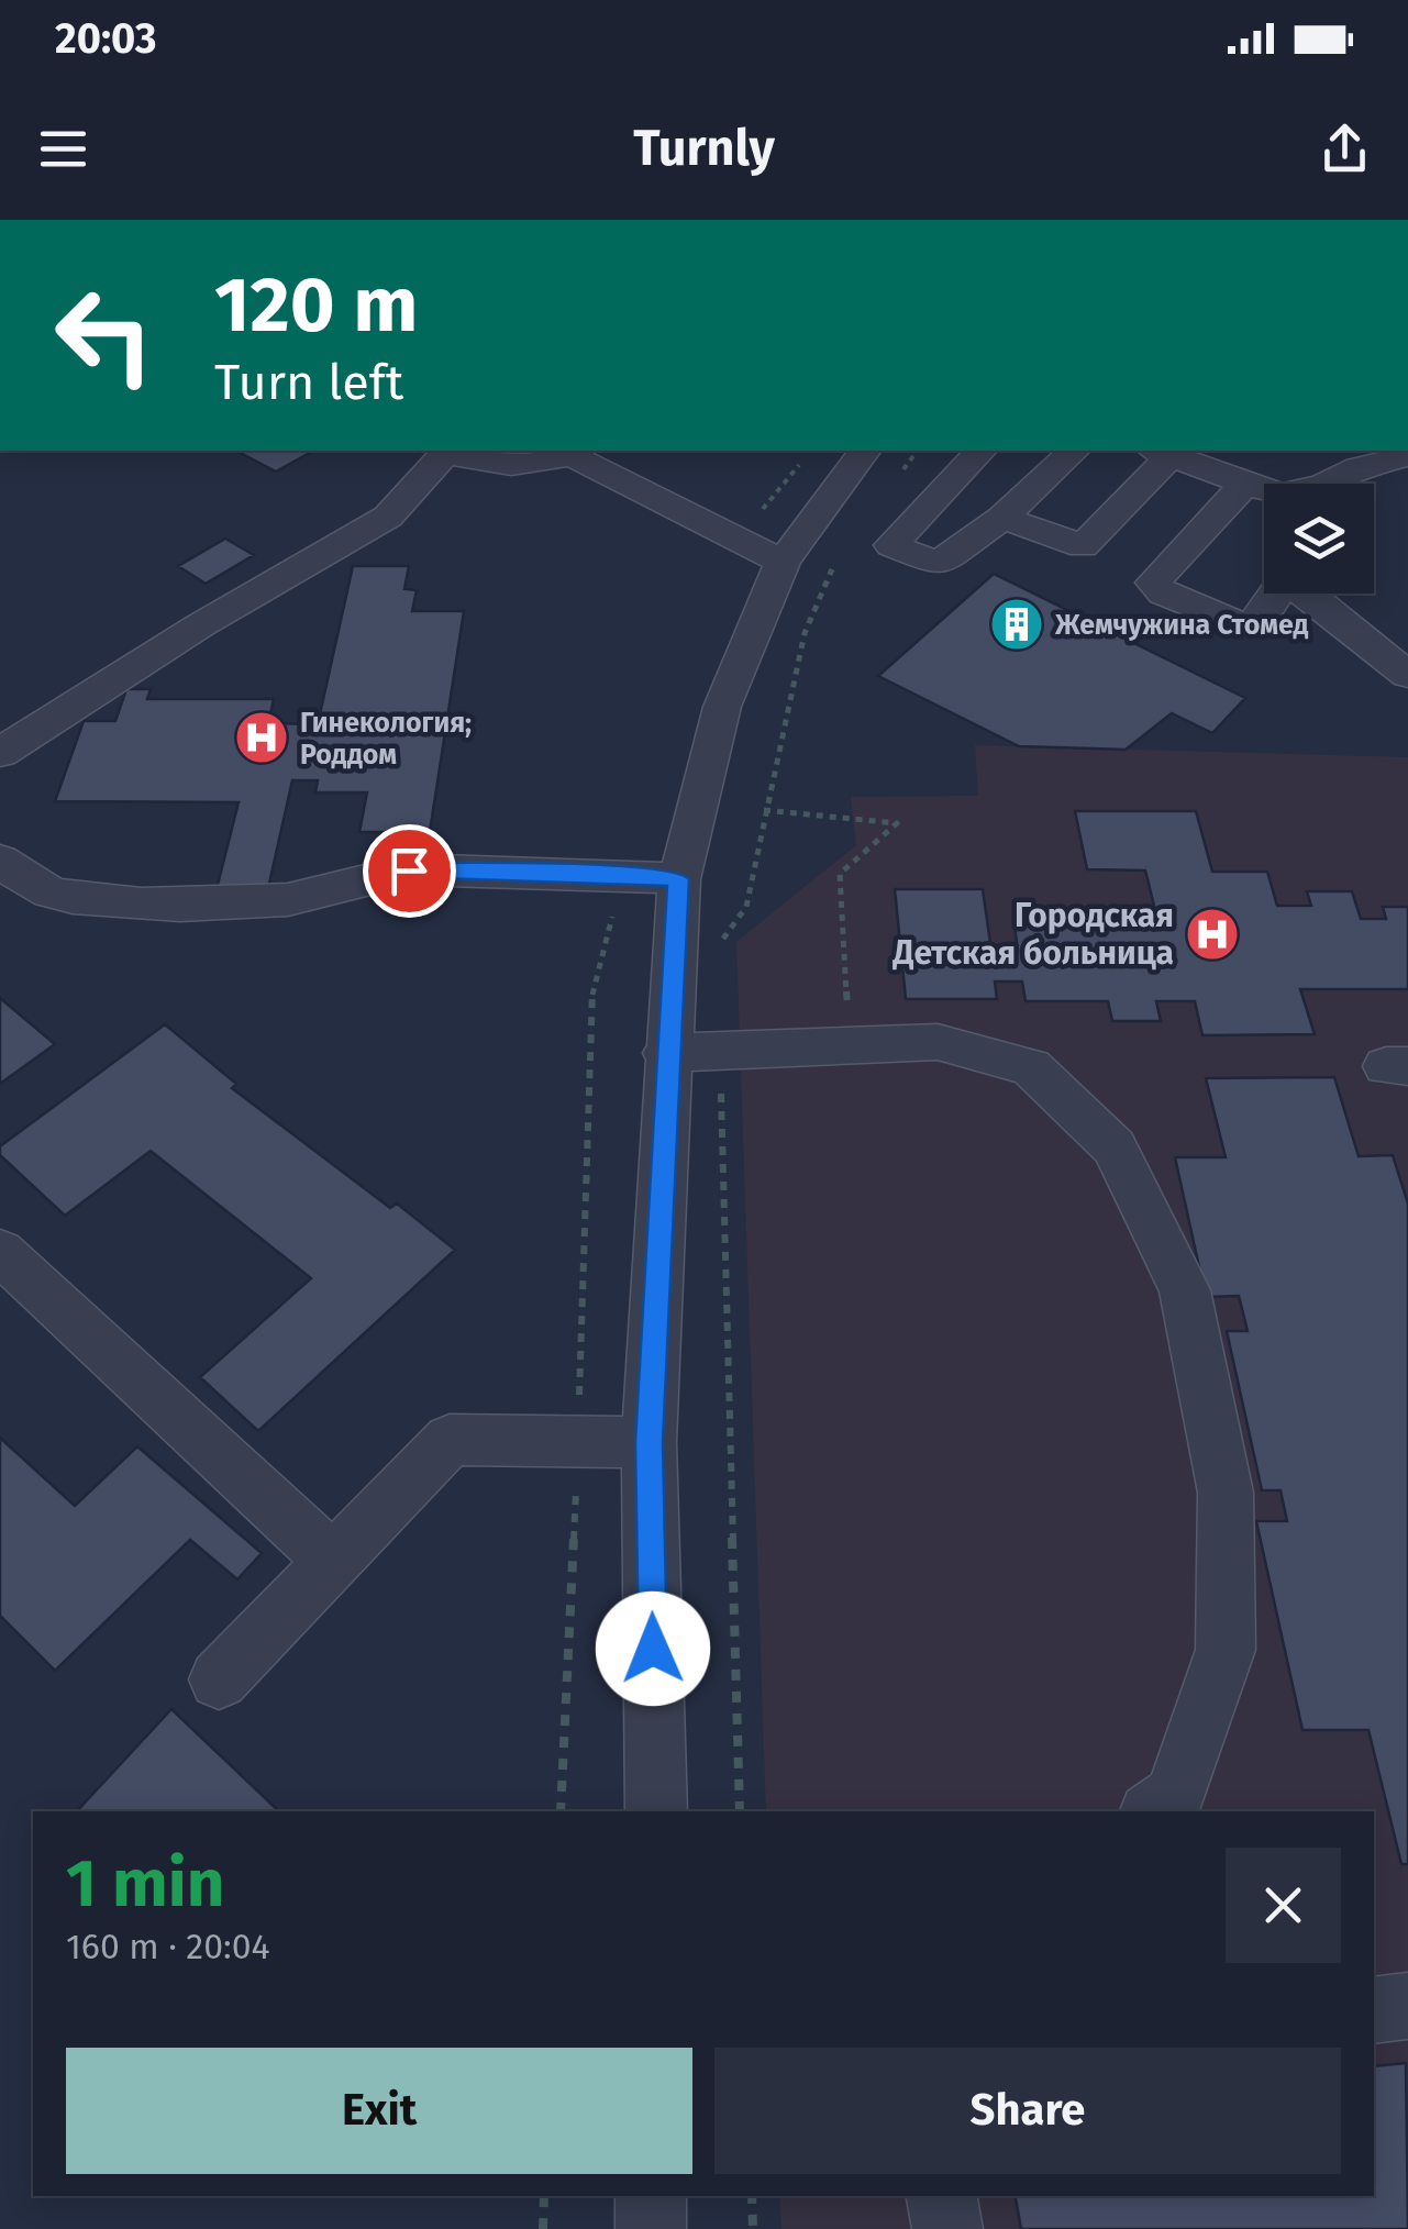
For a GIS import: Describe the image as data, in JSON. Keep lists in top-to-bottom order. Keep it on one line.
{"places":{"building":["Жемчужина Стомед"],"hospital":["Гинекология; Роддом","Городская Детская больница"]},"page":{"status":"20:03","header":"Turnly","turn":["120 m","Turn left"],"heading":["1 min","160 m · 20:04"],"buttons":["Exit","Share"]}}
